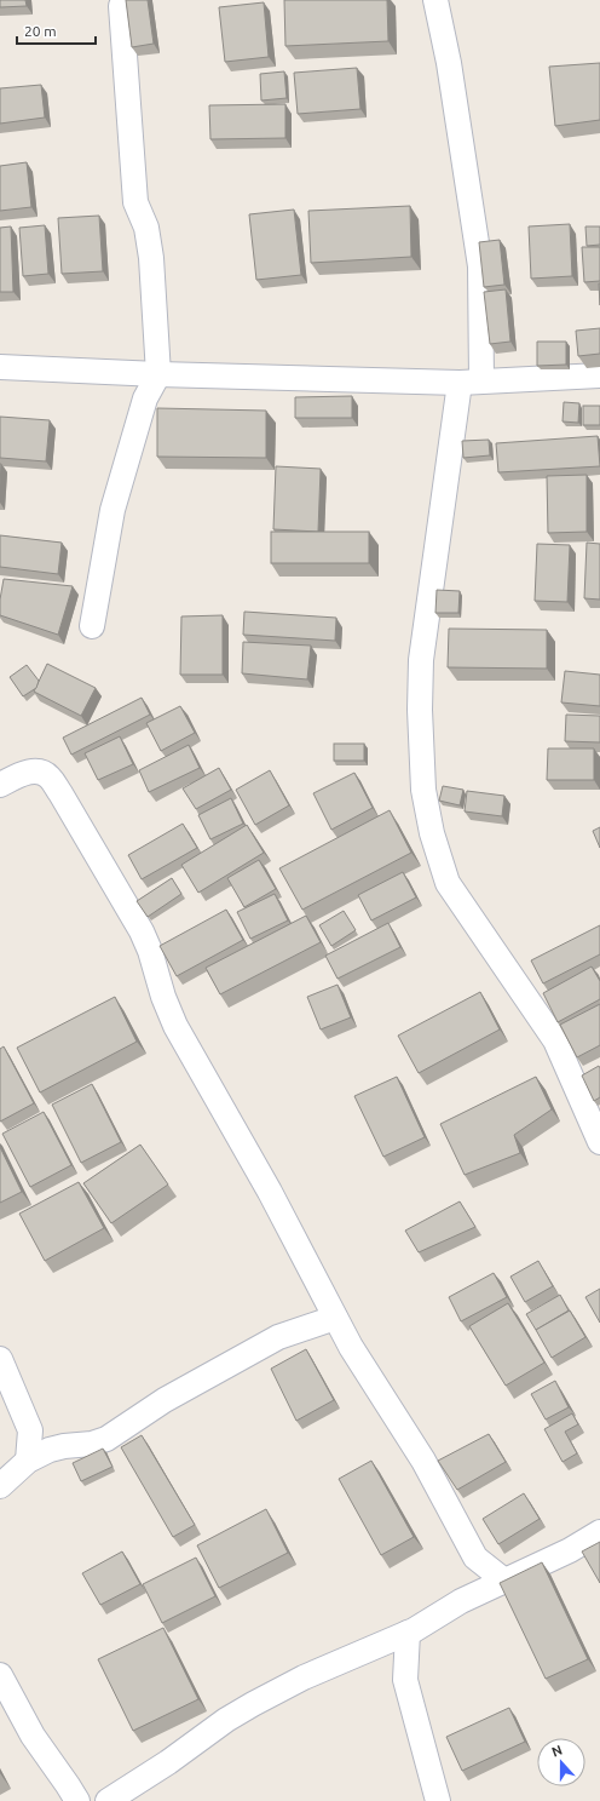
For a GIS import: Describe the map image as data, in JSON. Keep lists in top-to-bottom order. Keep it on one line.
{"scale_bar":"20 m","north":"top"}
